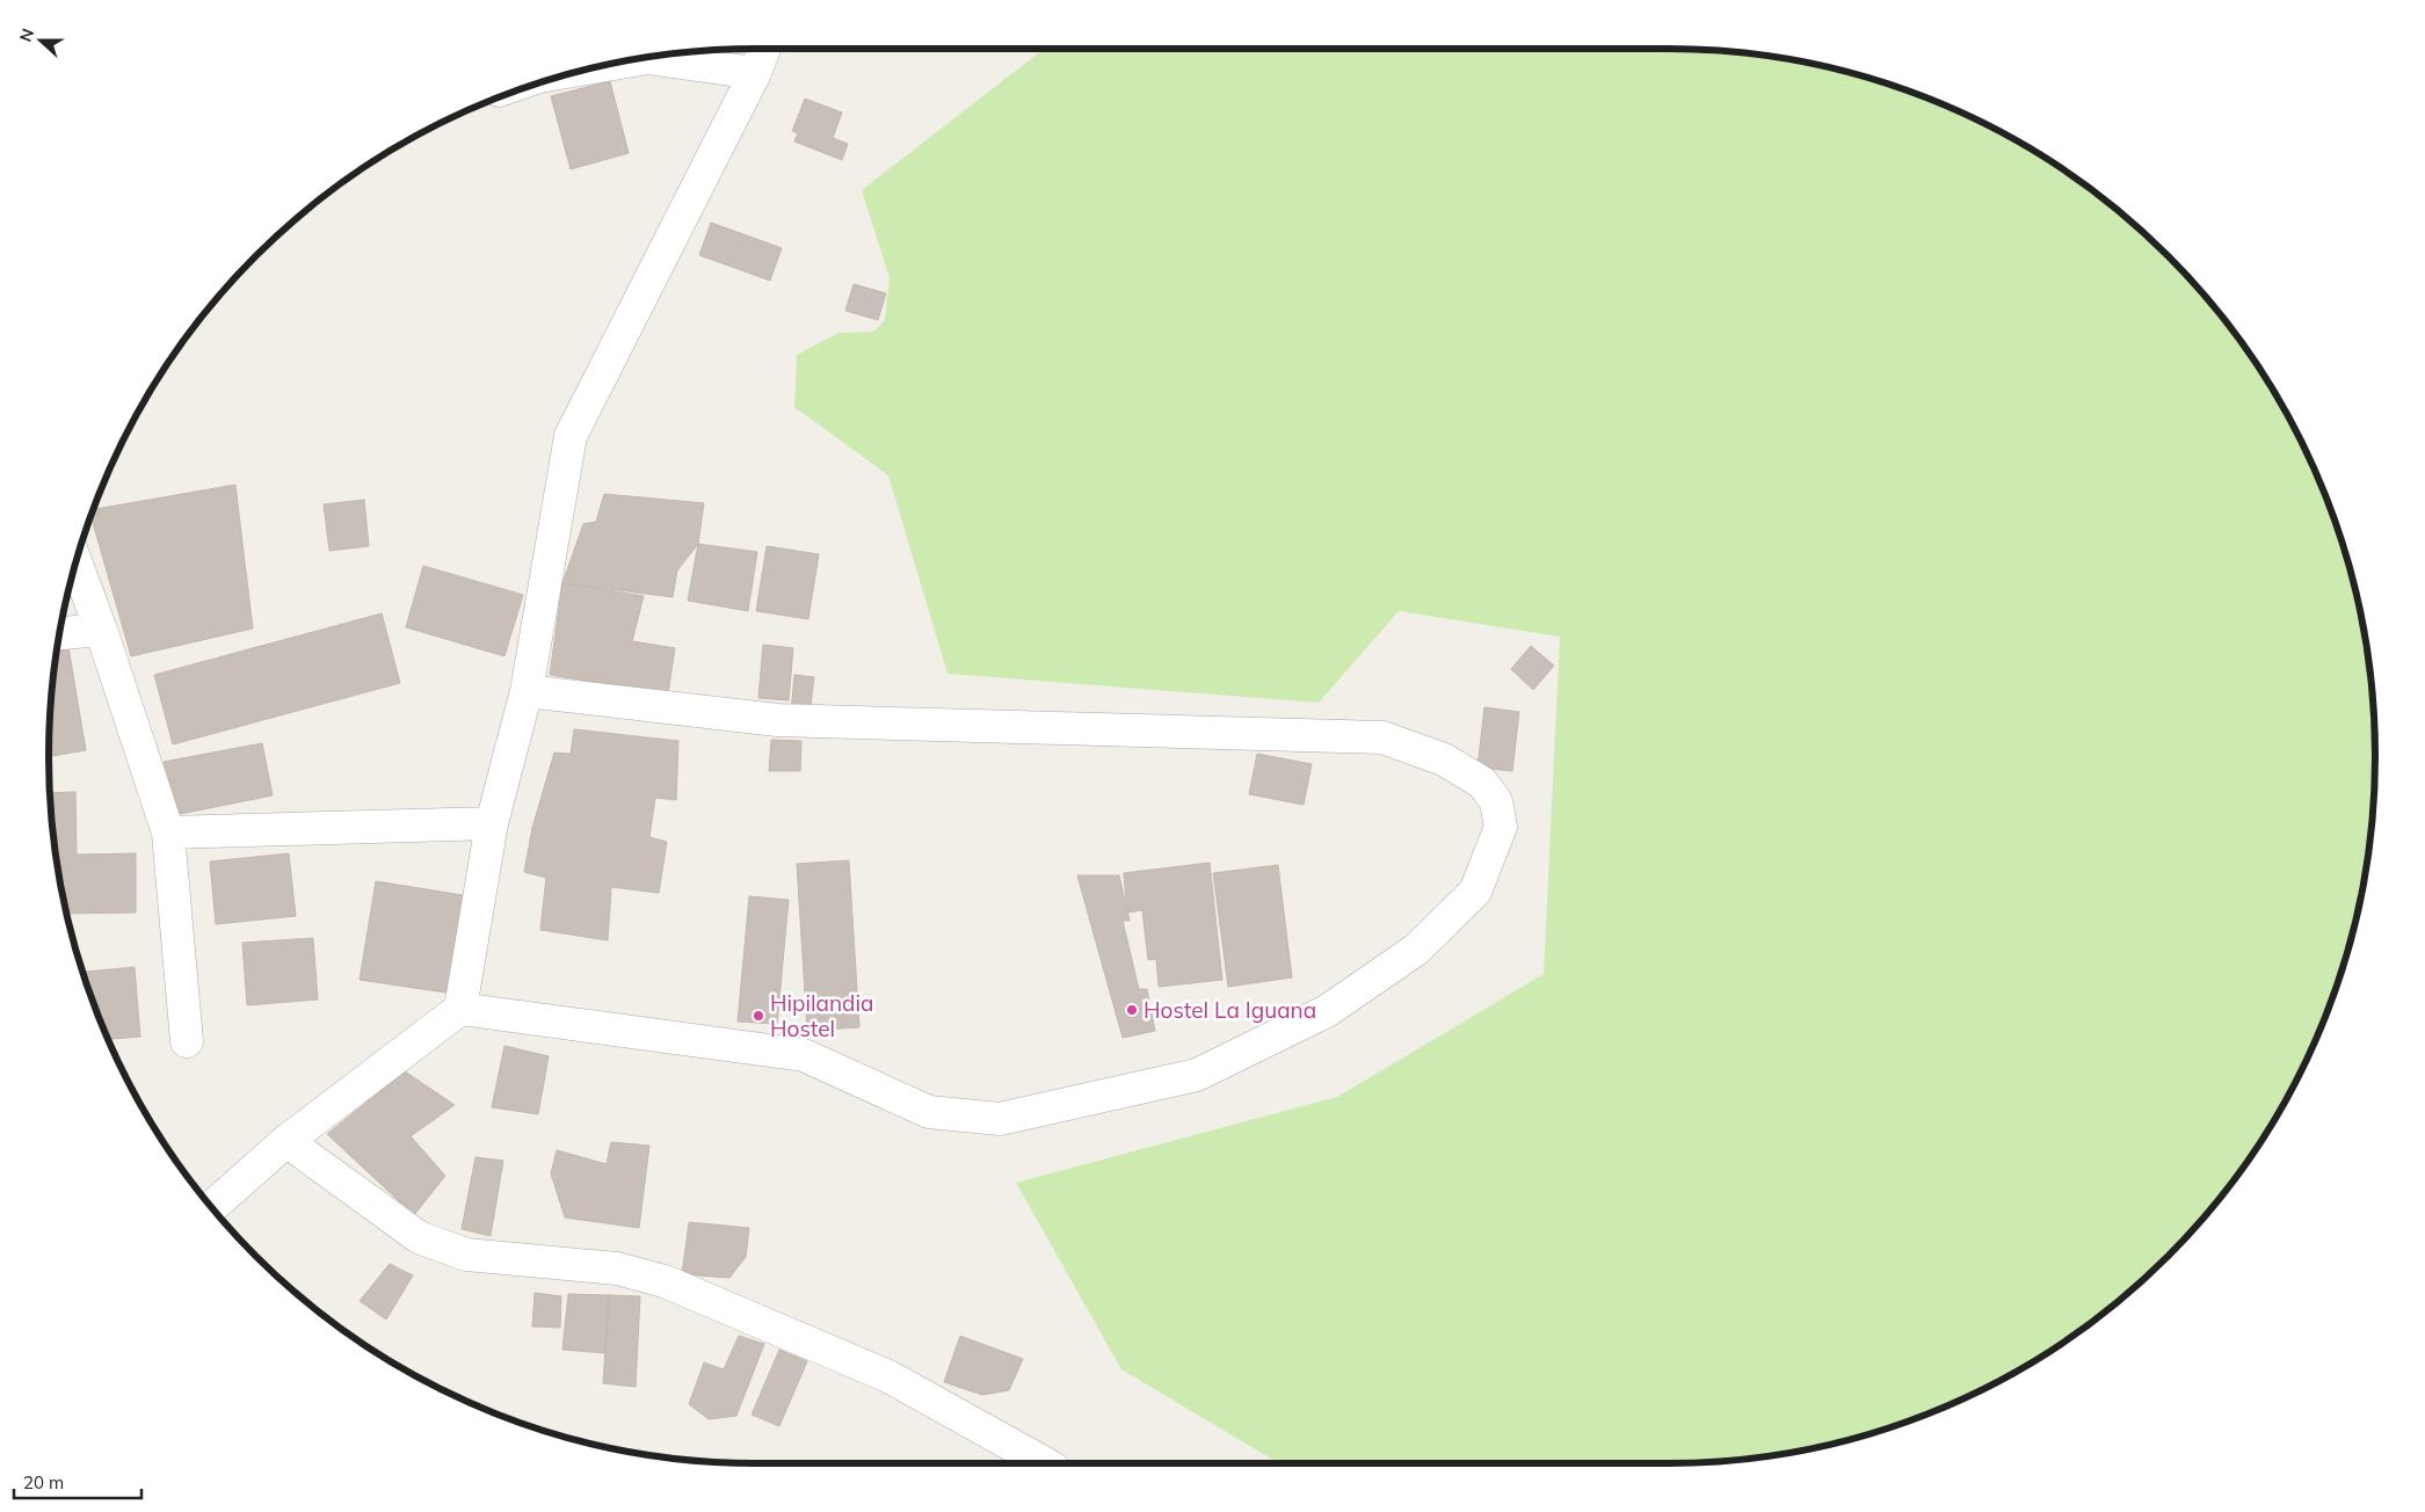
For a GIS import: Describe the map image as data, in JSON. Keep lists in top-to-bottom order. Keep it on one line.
{"places":["Hostel La Iguana","Hipilandia Hostel"],"scale_bar":"20 m","north":"left"}
